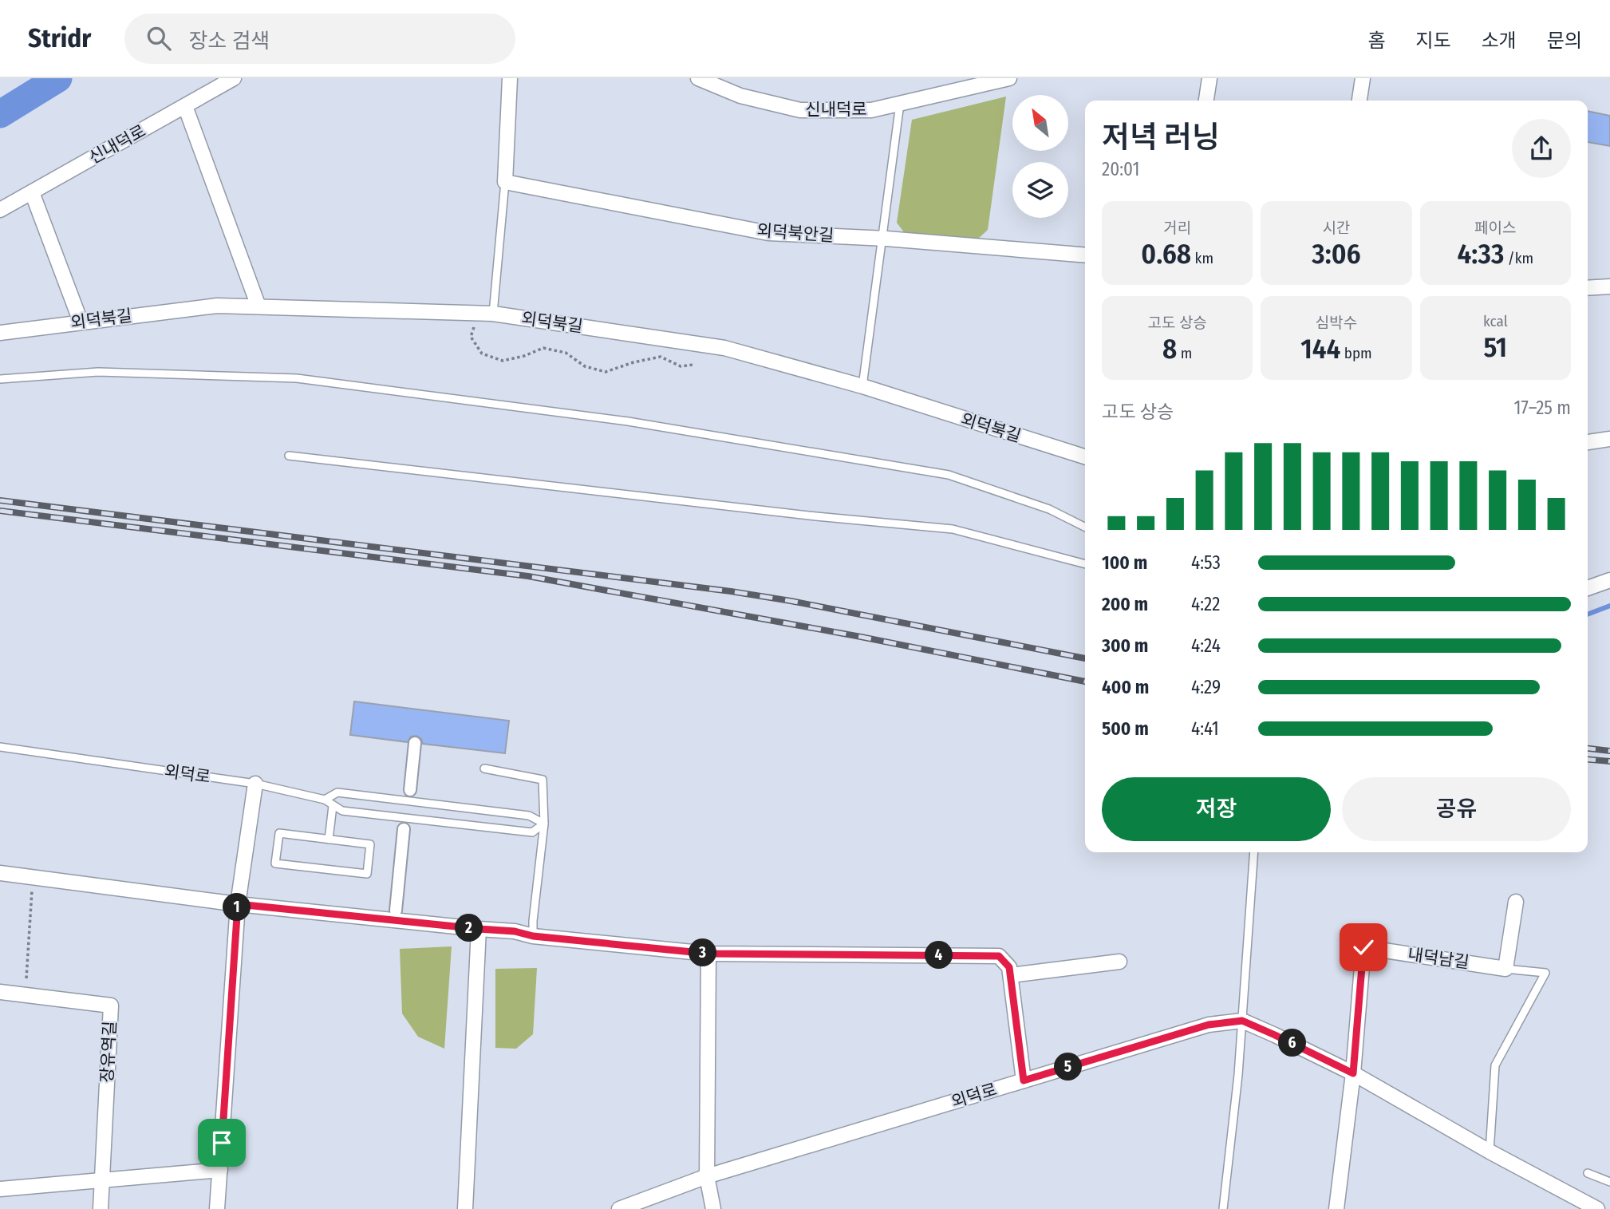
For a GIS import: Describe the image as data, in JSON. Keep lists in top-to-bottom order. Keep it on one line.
{"streets":{"street":["신내덕로","외덕북안길","외덕북길","외덕로","내덕남길","장유역길"]},"north":"top left","page":{"header":"Stridr","search":"장소 검색","nav":["홈","지도","소개","문의"],"heading":["저녁 러닝","20:01"],"stats":[["거리","0.68 km"],["시간","3:06"],["페이스","4:33 /km"],["고도 상승","8 m"],["심박수","144 bpm"],["kcal","51"]],"chart":["고도 상승","17–25 m"],"list":[{"name":"100 m","note":"4:53"},{"name":"200 m","note":"4:22"},{"name":"300 m","note":"4:24"},{"name":"400 m","note":"4:29"},{"name":"500 m","note":"4:41"}],"buttons":["저장","공유"],"pins":["1","2","3","4","6","5"]}}
